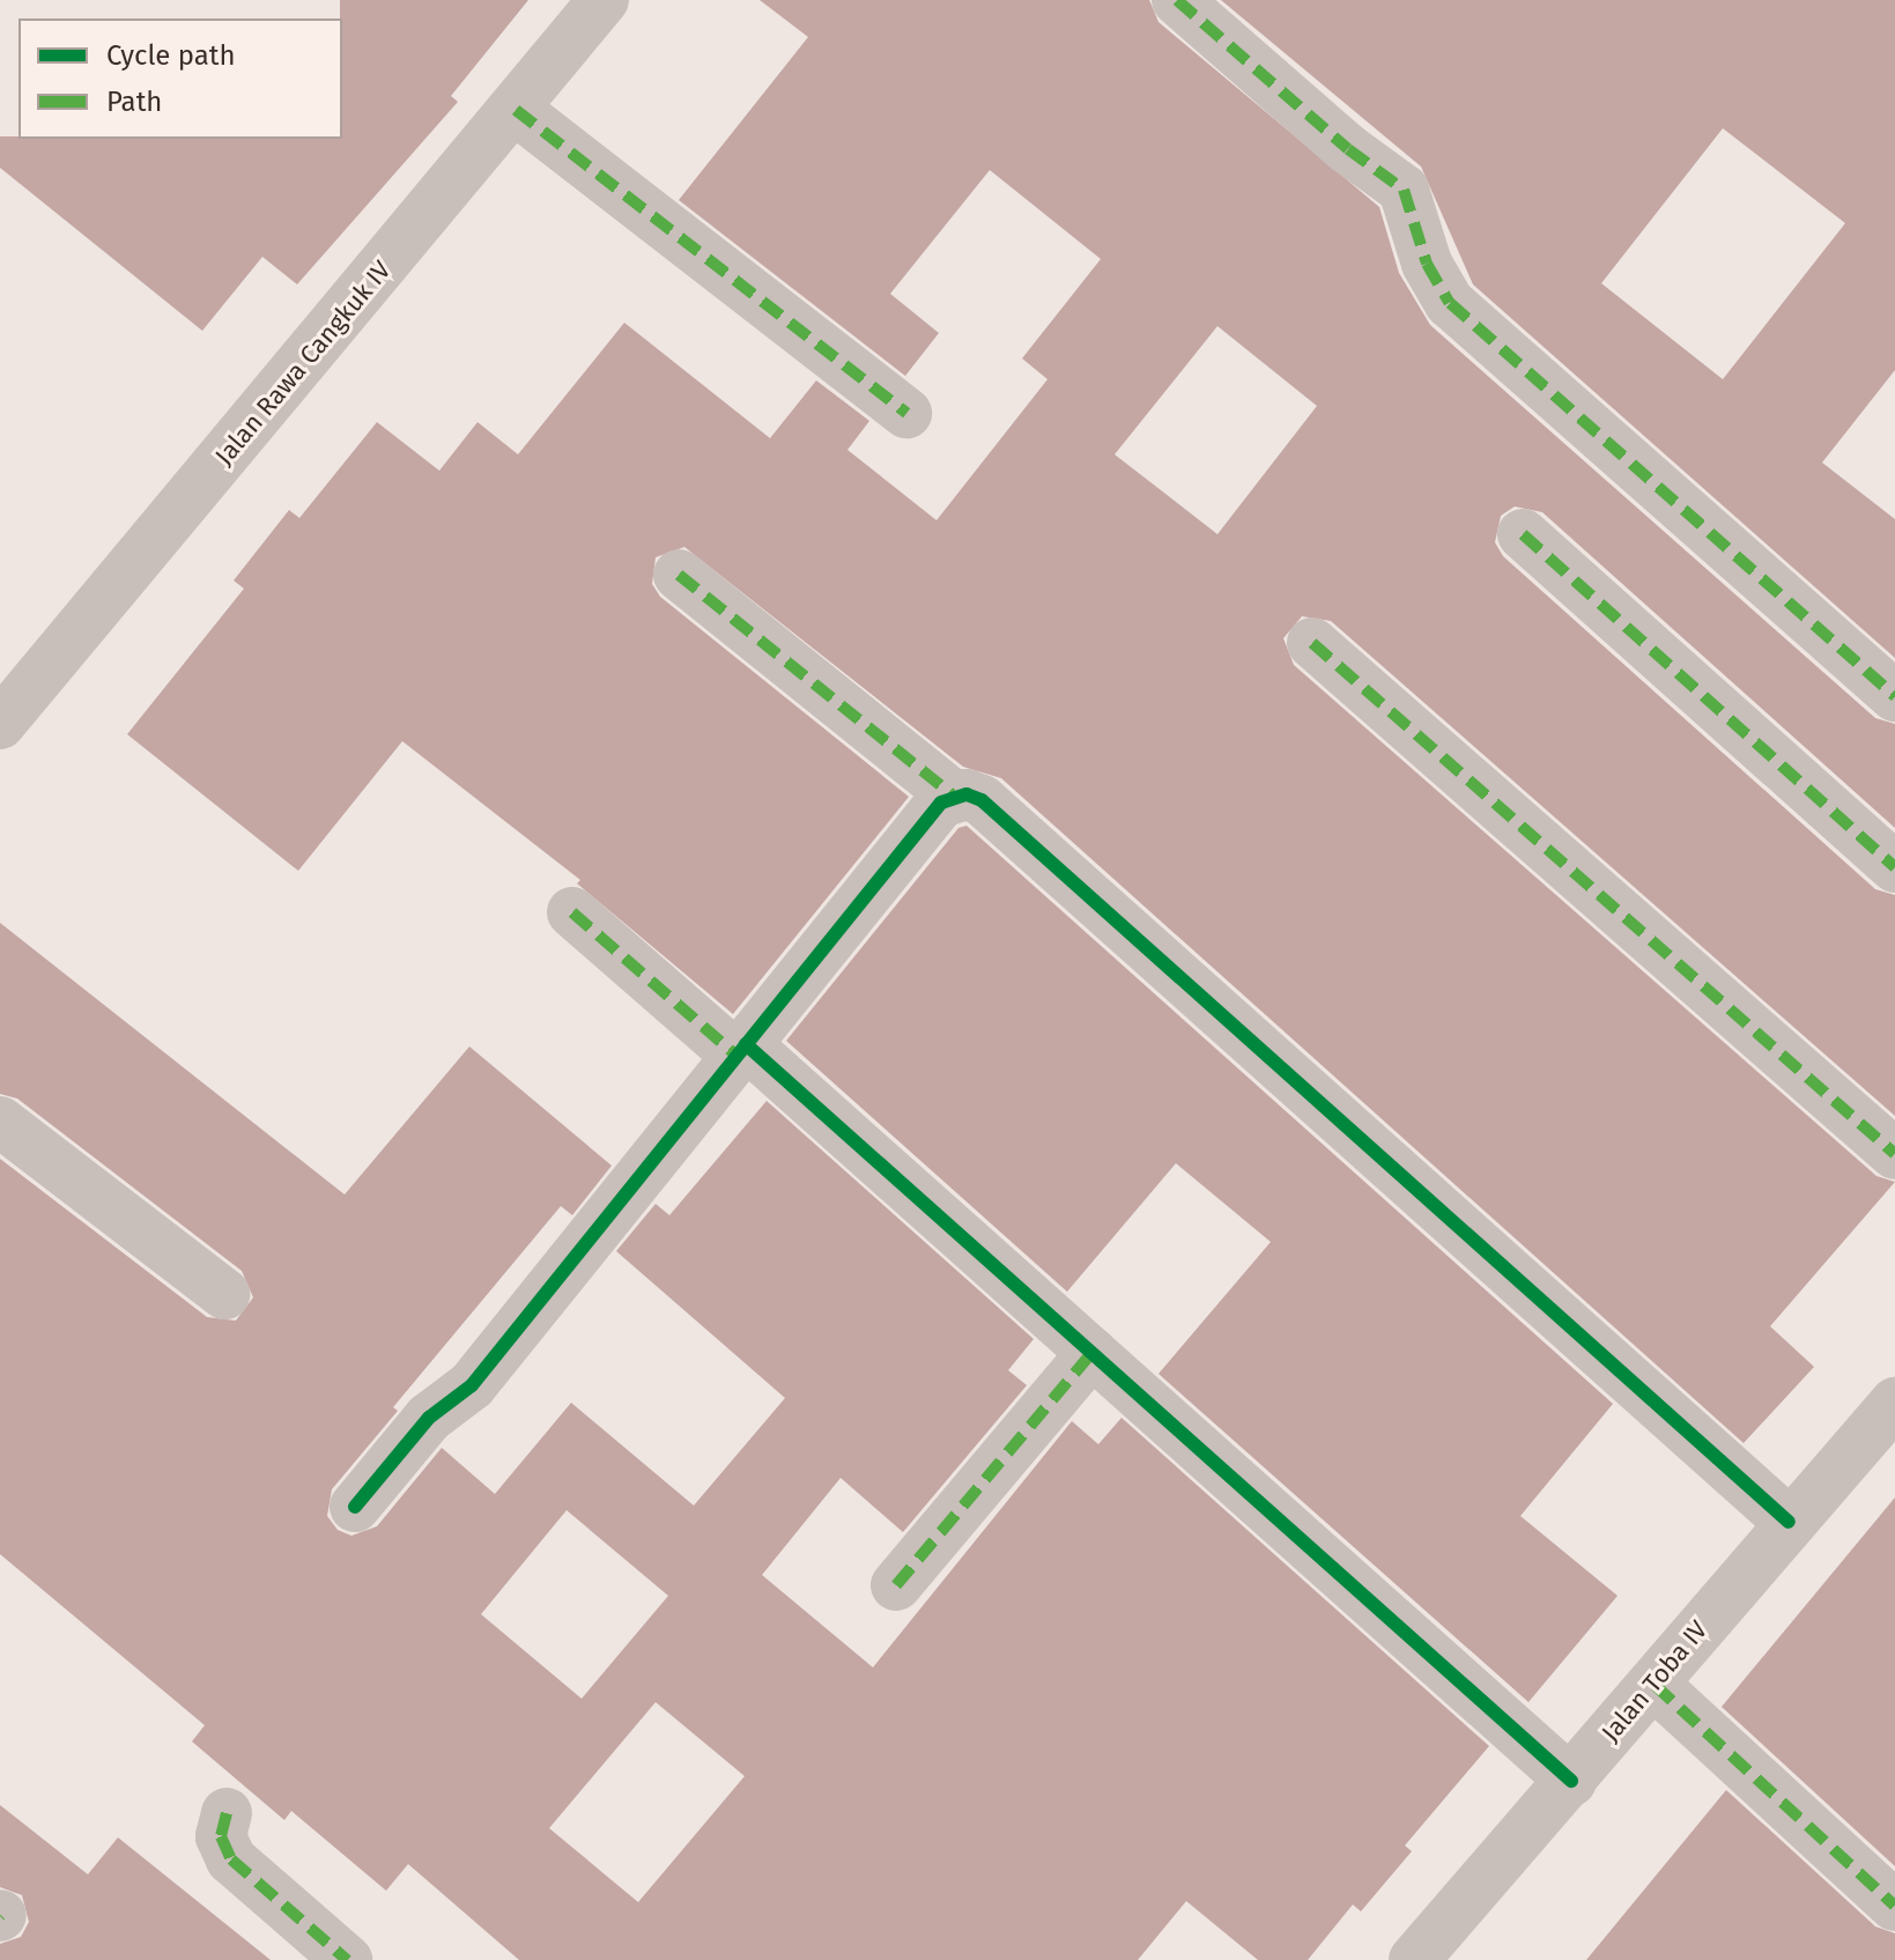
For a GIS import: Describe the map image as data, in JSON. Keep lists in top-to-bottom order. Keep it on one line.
{"streets":{"street":["Jalan Rawa Cangkuk IV","Jalan Toba IV"]},"legend":["Cycle path","Path"]}
